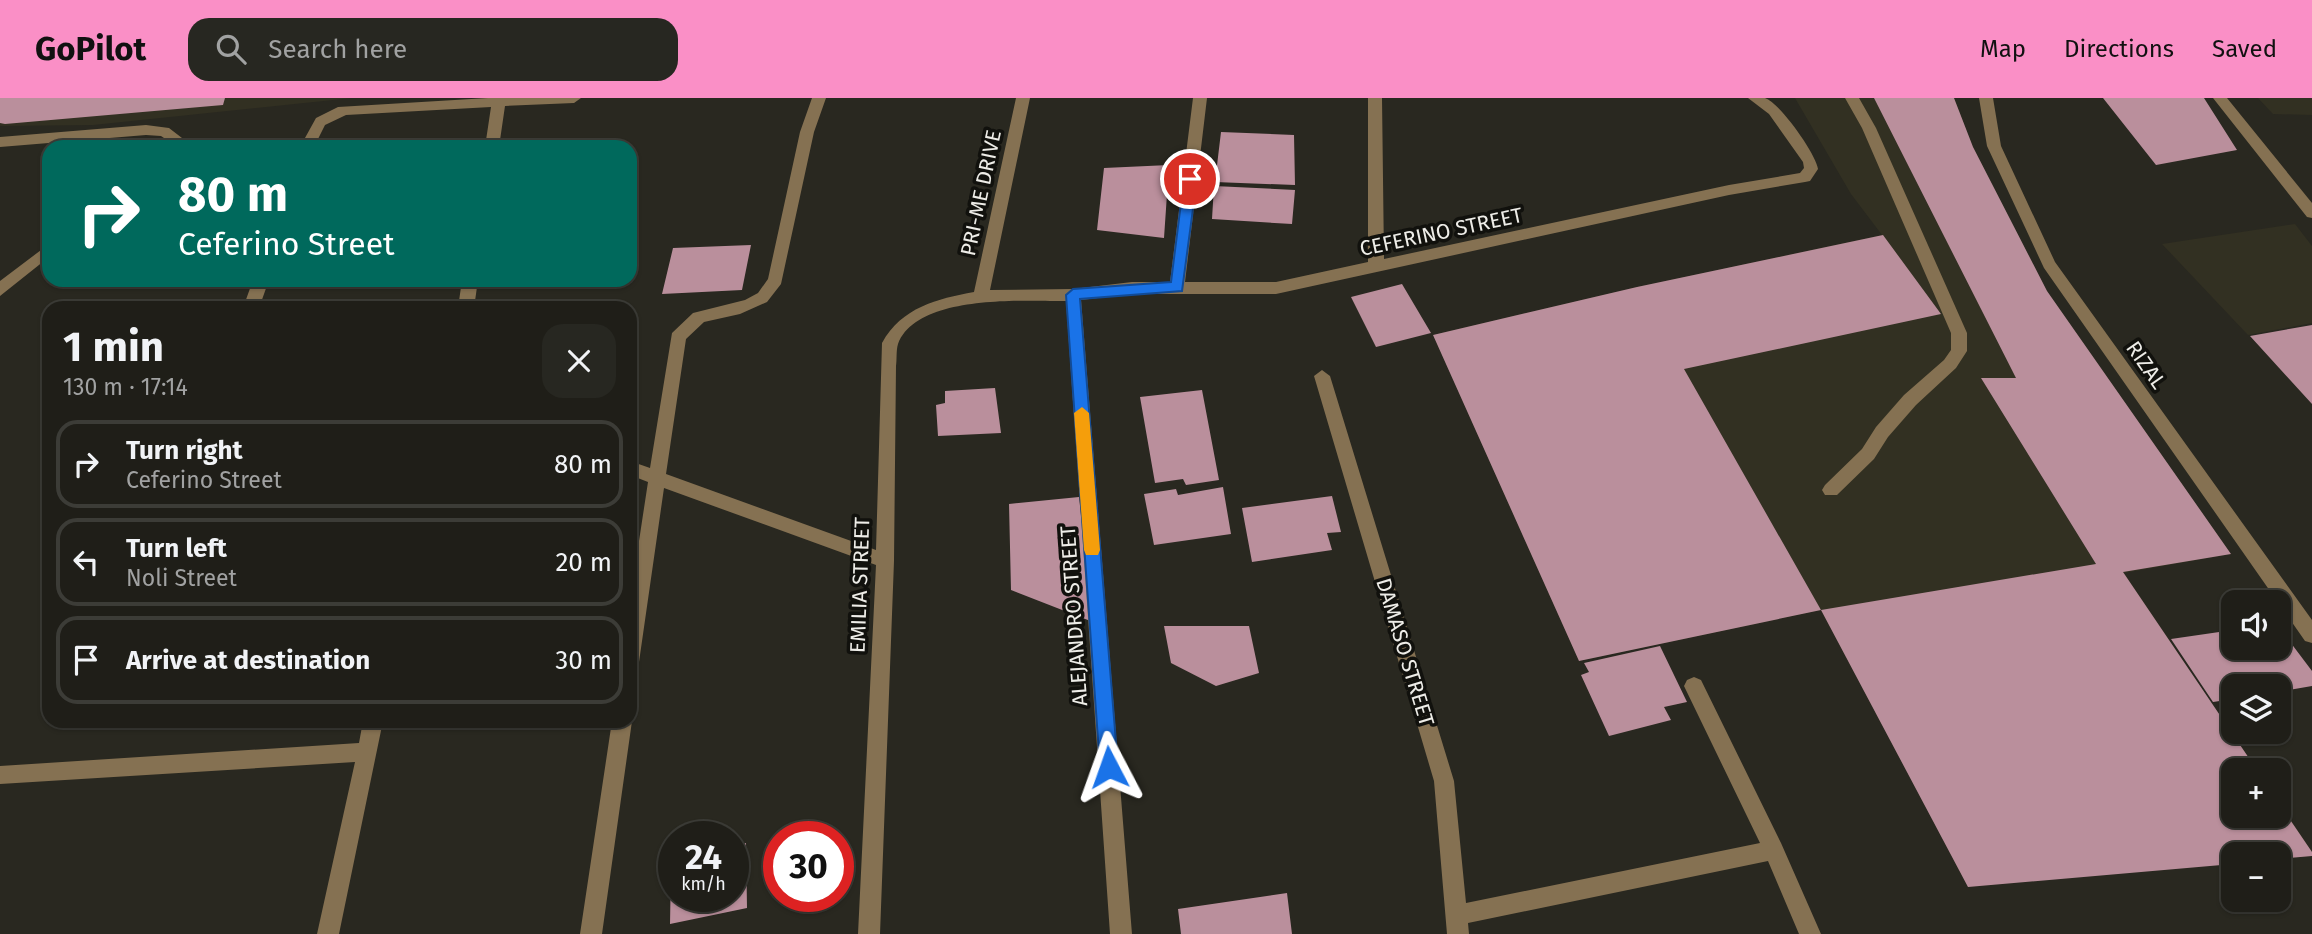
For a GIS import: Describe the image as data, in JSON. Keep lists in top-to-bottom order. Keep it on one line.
{"streets":{"street":["PRI-ME DRIVE","CEFERINO STREET","RIZAL","EMILIA STREET","ALEJANDRO STREET","DAMASO STREET"]},"crossings":[["PRI-ME DRIVE","CEFERINO STREET"],["PRI-ME DRIVE","EMILIA STREET"],["CEFERINO STREET","EMILIA STREET"],["CEFERINO STREET","ALEJANDRO STREET"]],"page":{"header":"GoPilot","search":"Search here","nav":["Map","Directions","Saved"],"turn":["80 m","Ceferino Street"],"heading":["1 min","130 m · 17:14"],"list":[{"name":"Turn right","note":"Ceferino Street","value":"80 m"},{"name":"Turn left","note":"Noli Street","value":"20 m"},{"name":"Arrive at destination","value":"30 m"}],"map_buttons":["+","−"],"speed":"24 km/h","limit":"30"}}
